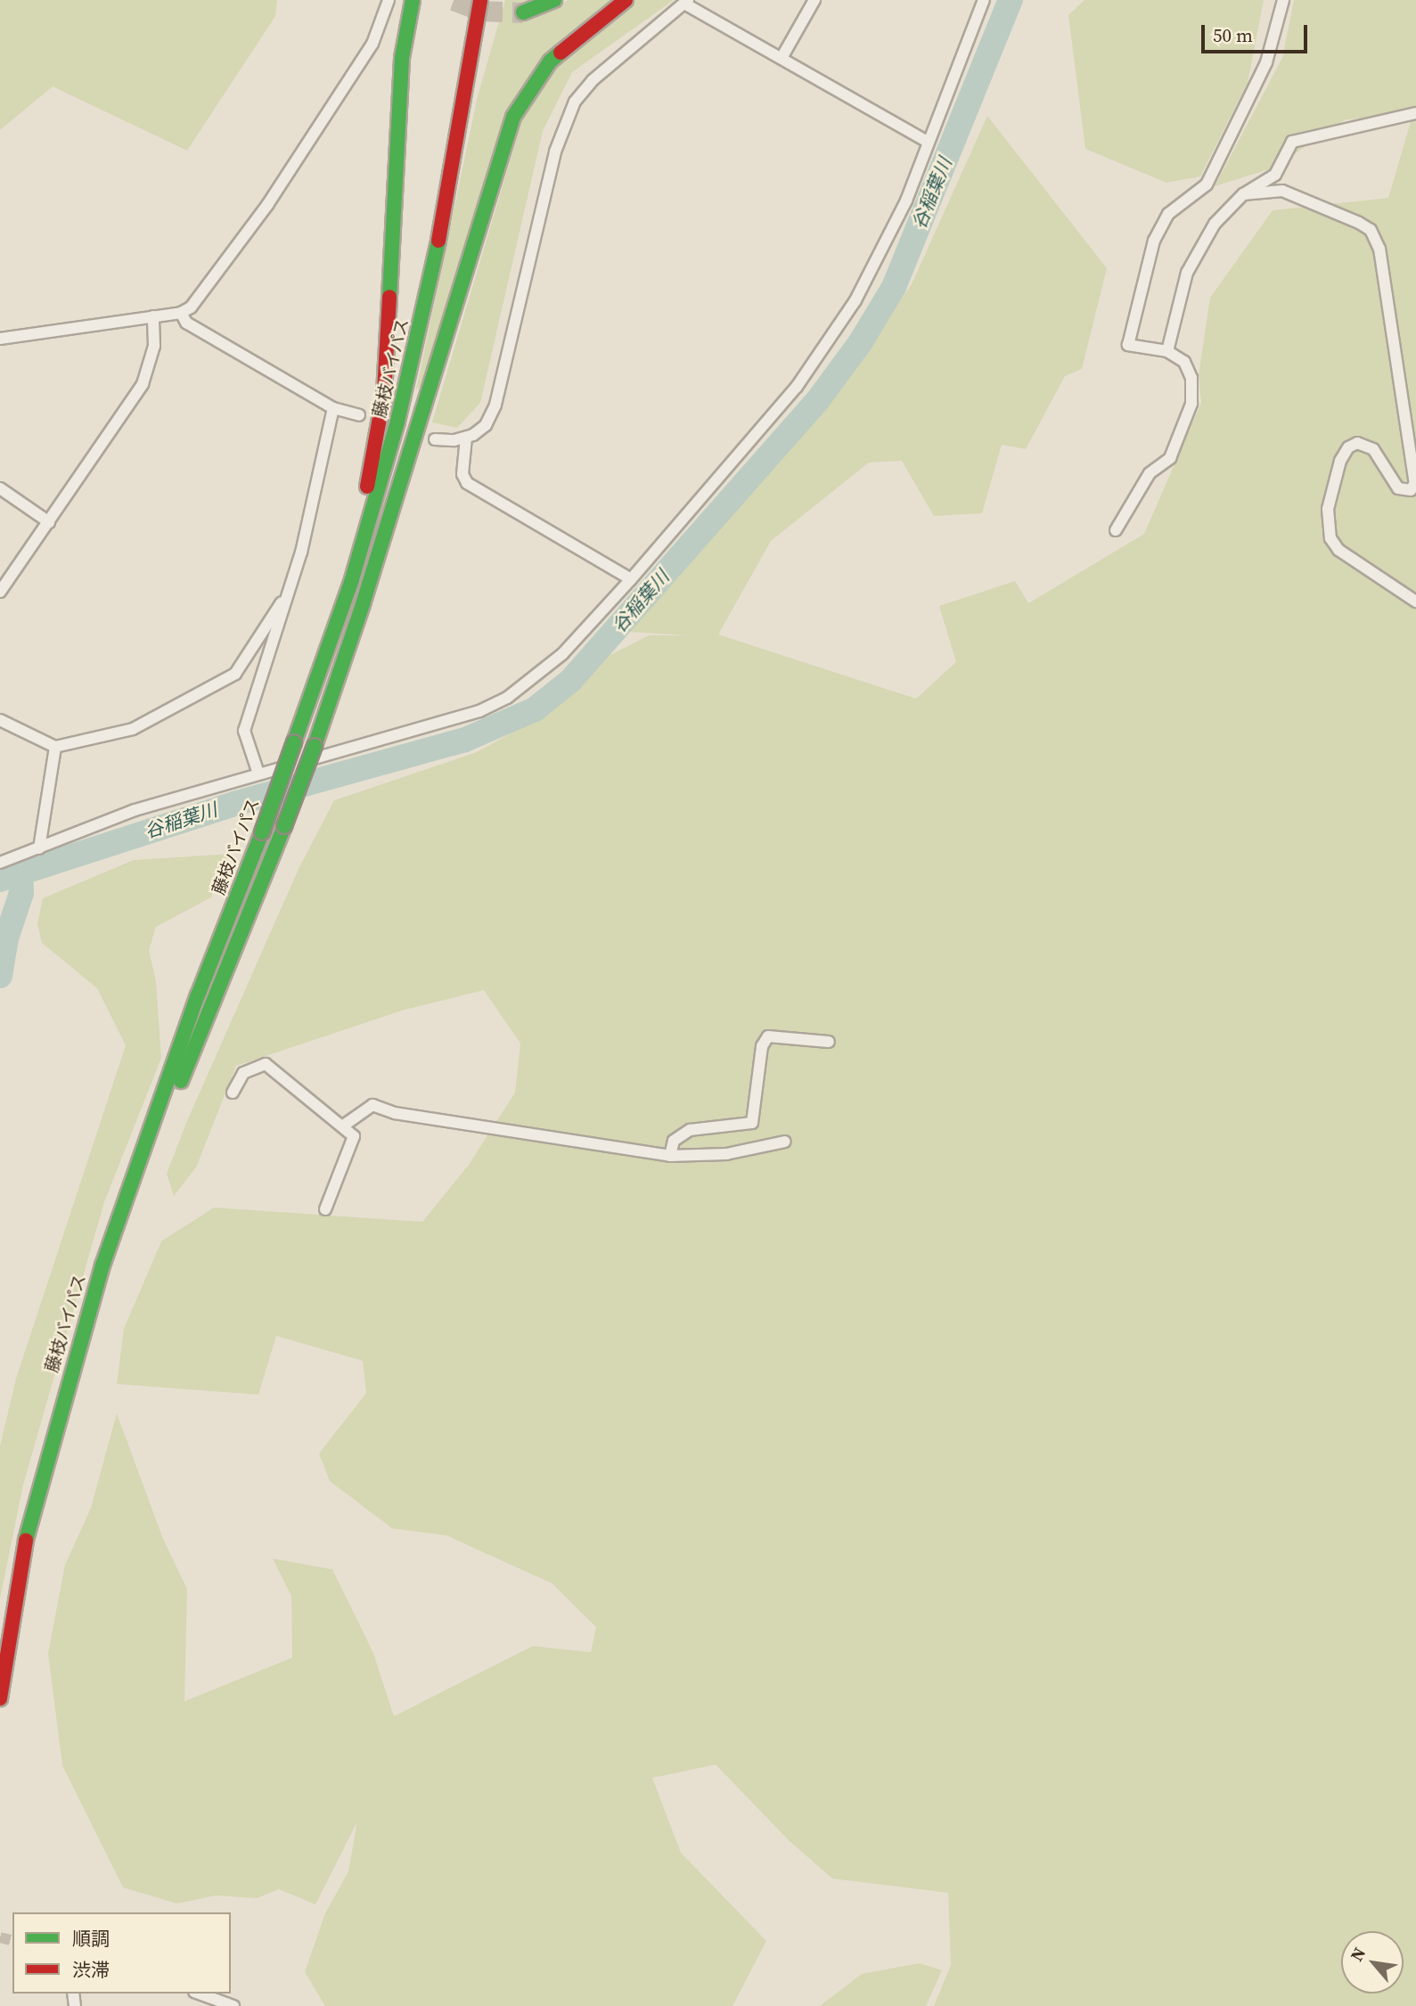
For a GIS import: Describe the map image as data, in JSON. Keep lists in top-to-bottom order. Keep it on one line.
{"streets":{"highway":["藤枝バイパス"]},"water":["谷稲葉川"],"legend":["順調","渋滞"],"scale_bar":"50 m","north":"top left"}
